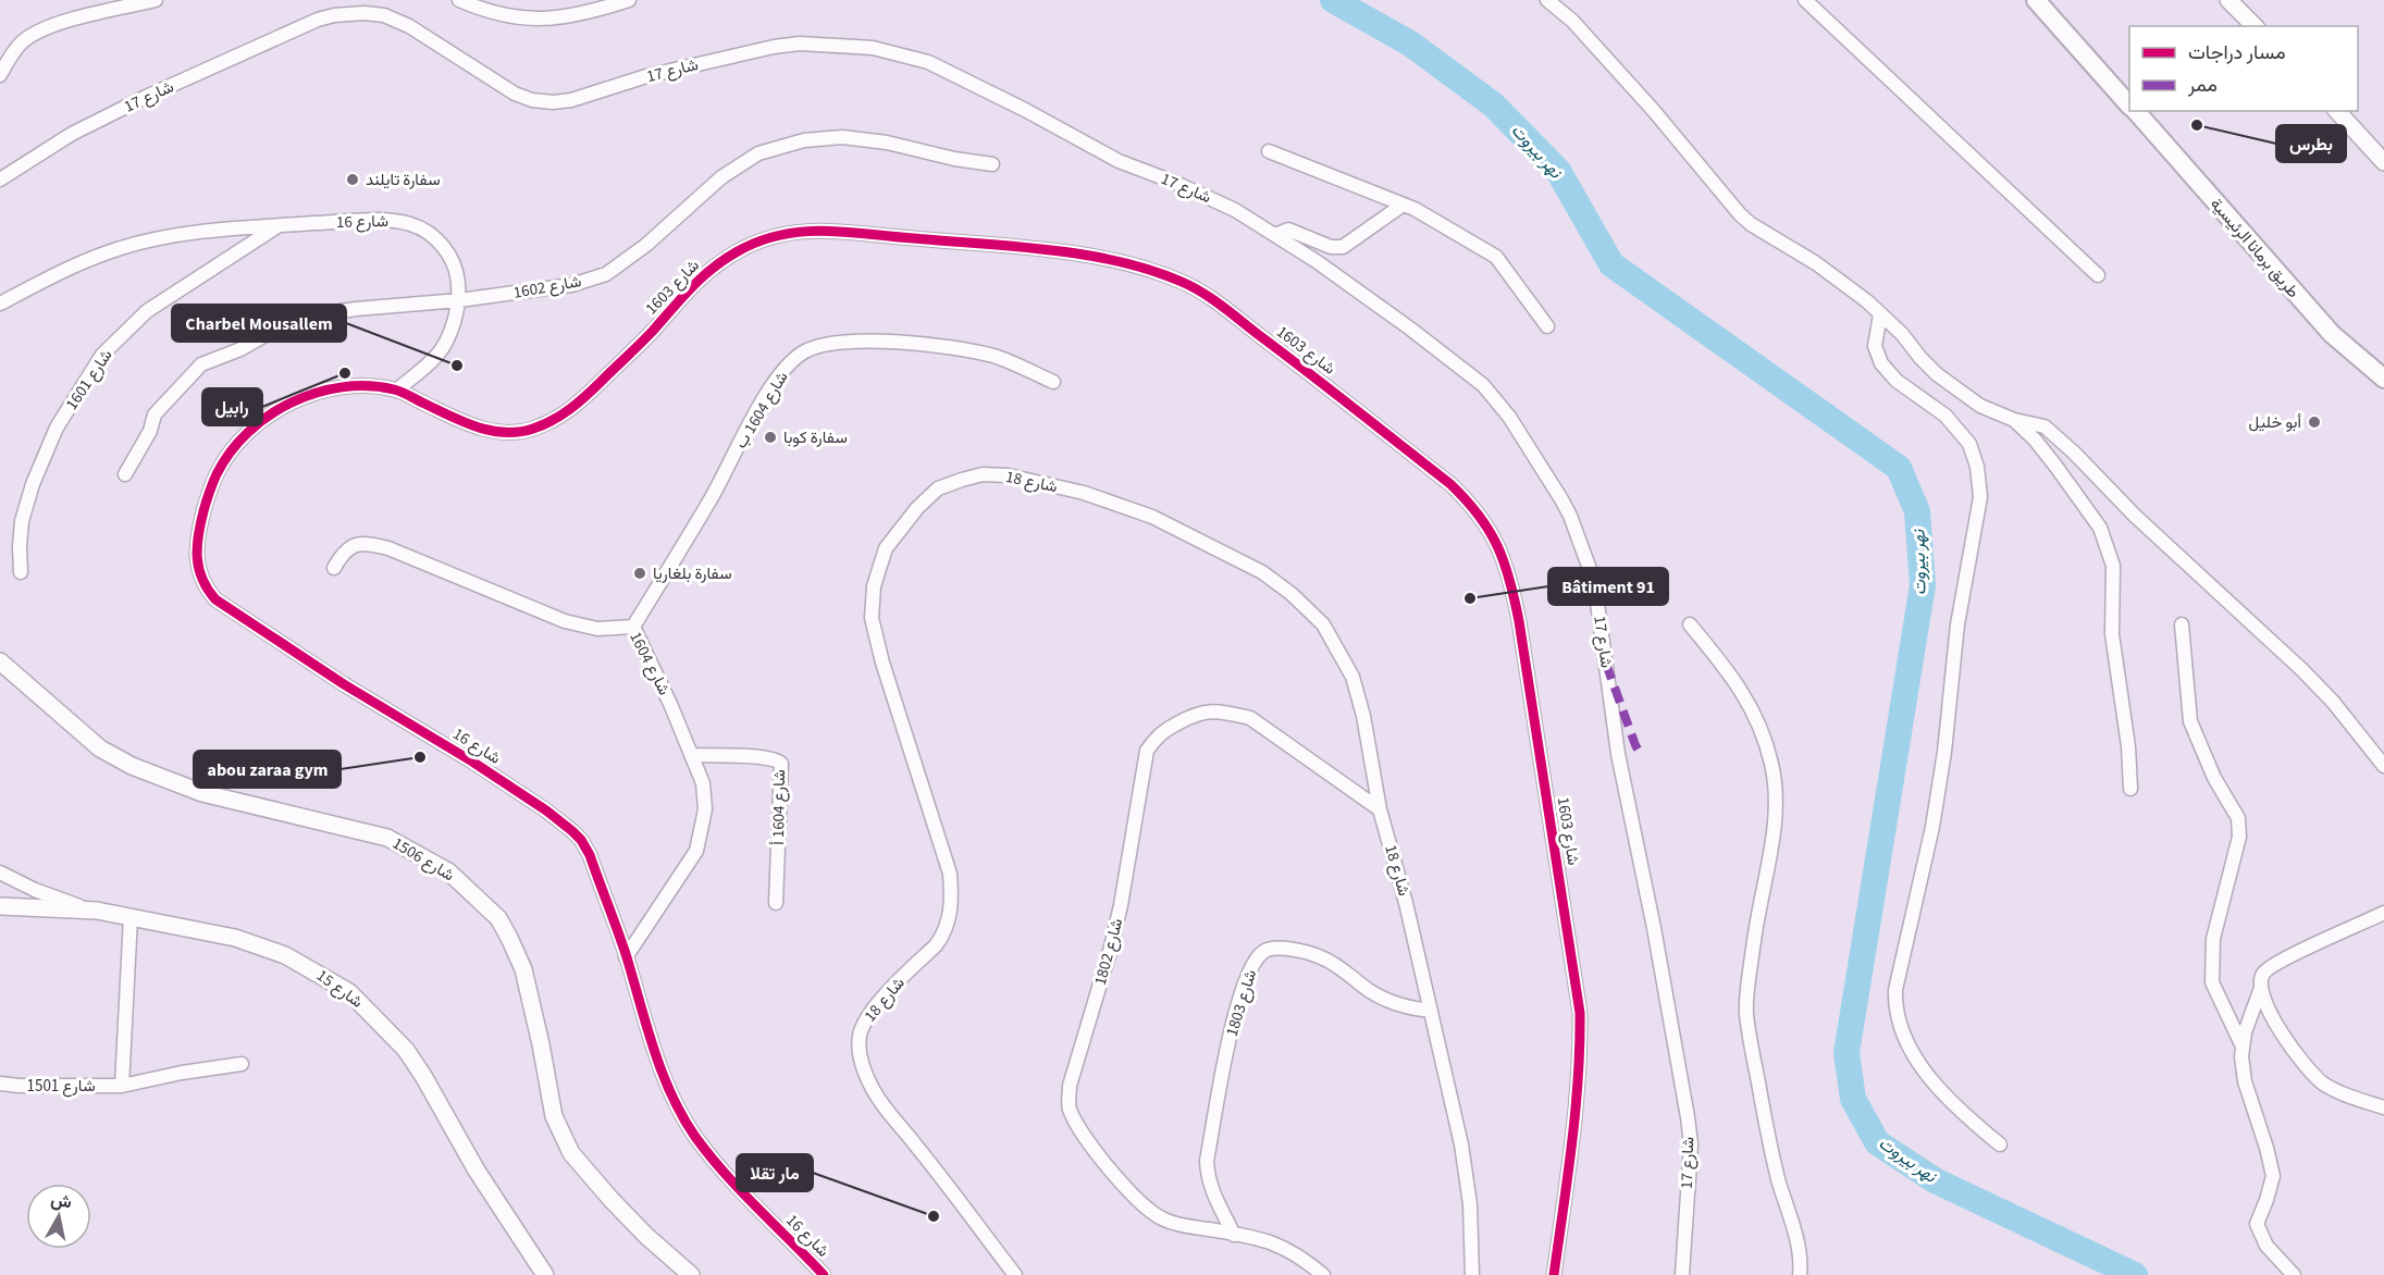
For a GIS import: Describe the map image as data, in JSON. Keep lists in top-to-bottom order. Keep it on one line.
{"streets":{"main road":["طريق برمانا الرئيسية"],"street":["شارع 17","شارع 16","شارع 1602","شارع 1603","شارع 1601","شارع 1604 ب","شارع 18","شارع 1604","شارع 1604 أ","شارع 1506","شارع 1802","شارع 15","شارع 1803","شارع 1501"]},"crossings":[["شارع 16","شارع 1602"],["شارع 16","شارع 1603"],["شارع 16","شارع 1601"],["شارع 16","شارع 1604"],["شارع 1604 ب","شارع 1604"],["شارع 18","شارع 1802"],["شارع 18","شارع 1803"],["شارع 1604","شارع 1604 أ"],["شارع 1802","شارع 1803"]],"water":["نهر بيروت"],"places":["بطرس","سفارة تايلند","Charbel Mousallem","رابيل","أبو خليل","سفارة كوبا","سفارة بلغاريا","Bâtiment 91","abou zaraa gym","مار تقلا"],"legend":["مسار دراجات","ممر"],"north":"top"}
